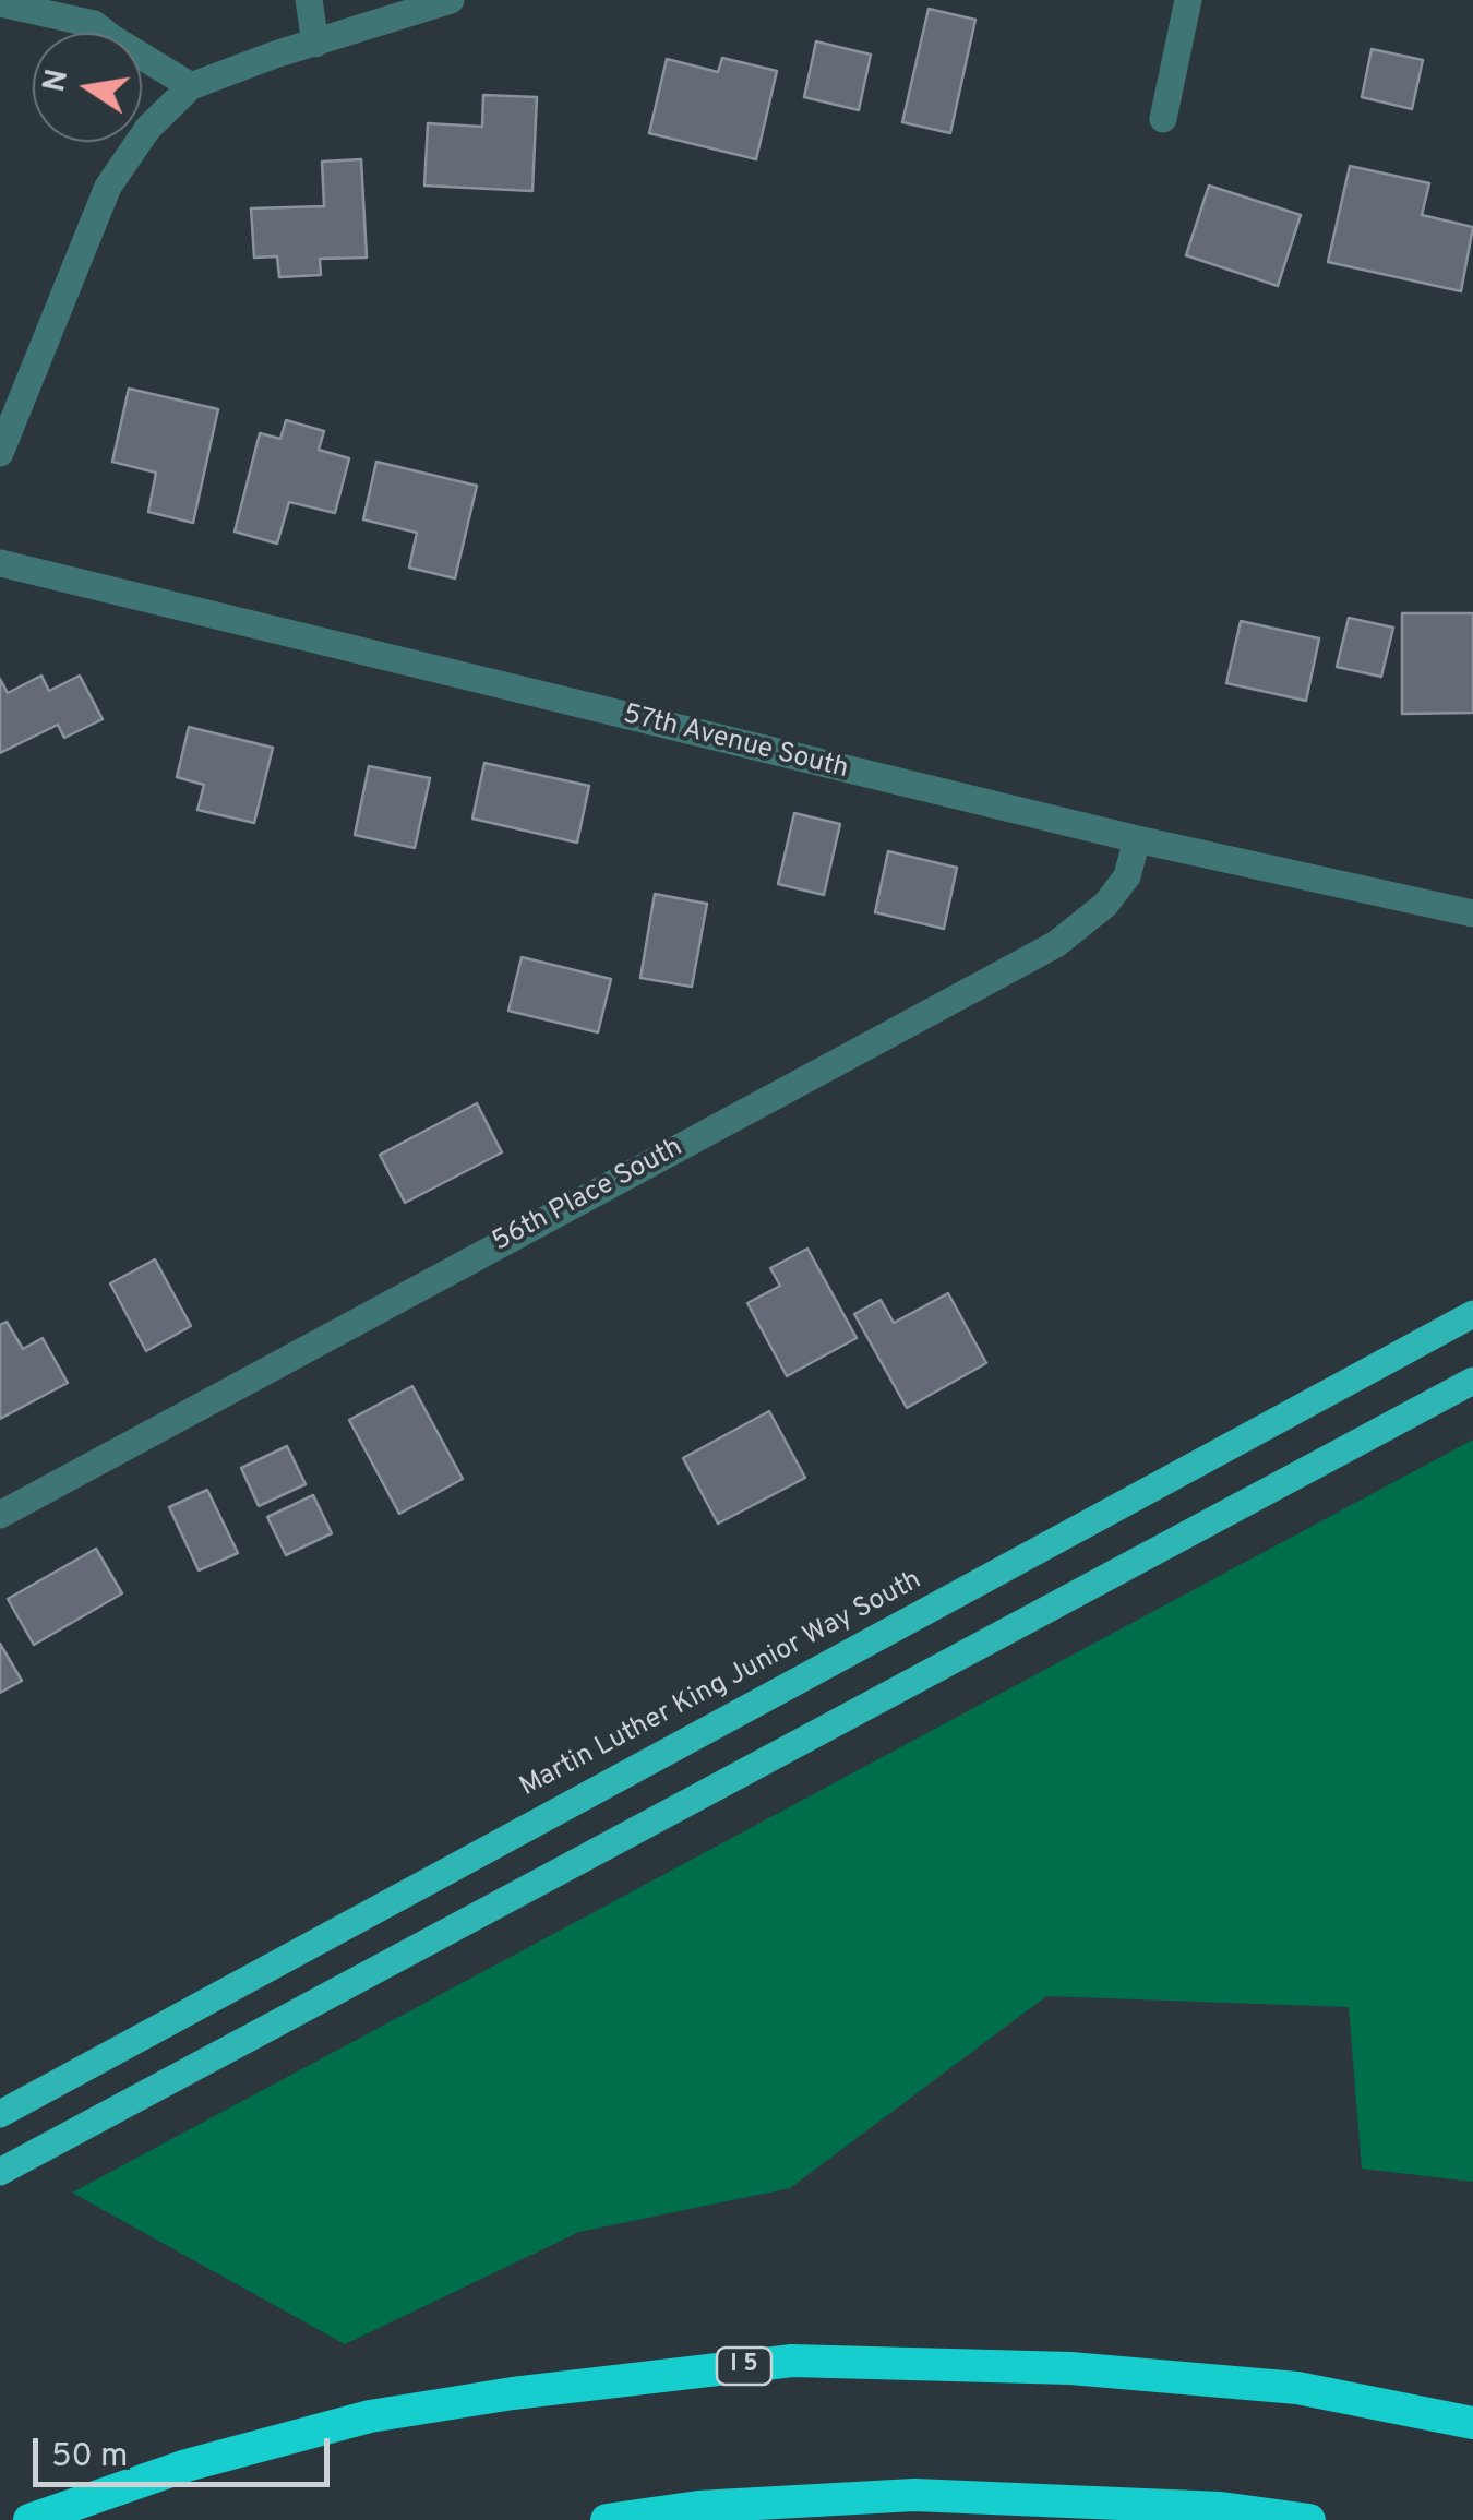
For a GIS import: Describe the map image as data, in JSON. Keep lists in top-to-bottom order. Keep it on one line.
{"streets":{"highway":["I 5"],"main road":["Martin Luther King Junior Way South"],"street":["57th Avenue South","56th Place South"]},"crossings":[["57th Avenue South","56th Place South"]],"scale_bar":"50 m","north":"left"}
